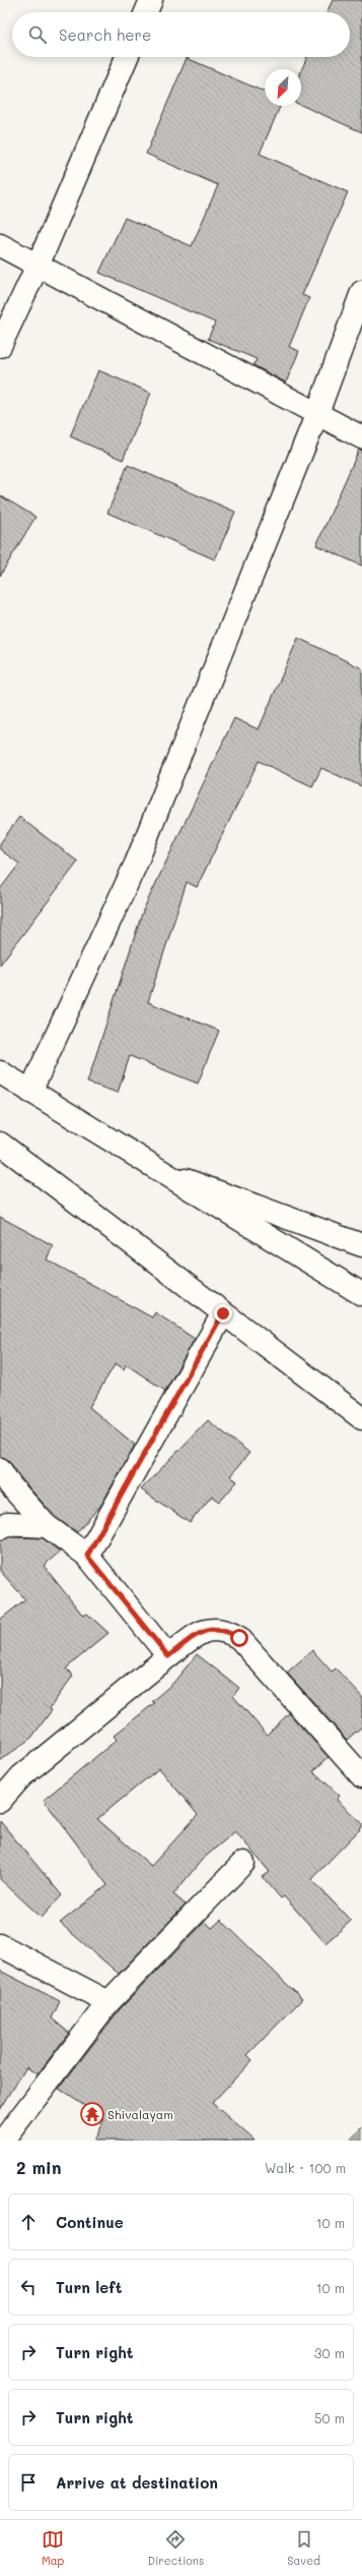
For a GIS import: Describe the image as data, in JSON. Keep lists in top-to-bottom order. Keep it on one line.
{"places":{"temple":["Shivalayam"]},"north":"bottom left","page":{"search":"Search here","heading":["2 min","Walk · 100 m"],"list":[["Continue","10 m"],["Turn left","10 m"],["Turn right","30 m"],["Turn right","50 m"],"Arrive at destination"],"nav":["Map","Directions","Saved"]}}
